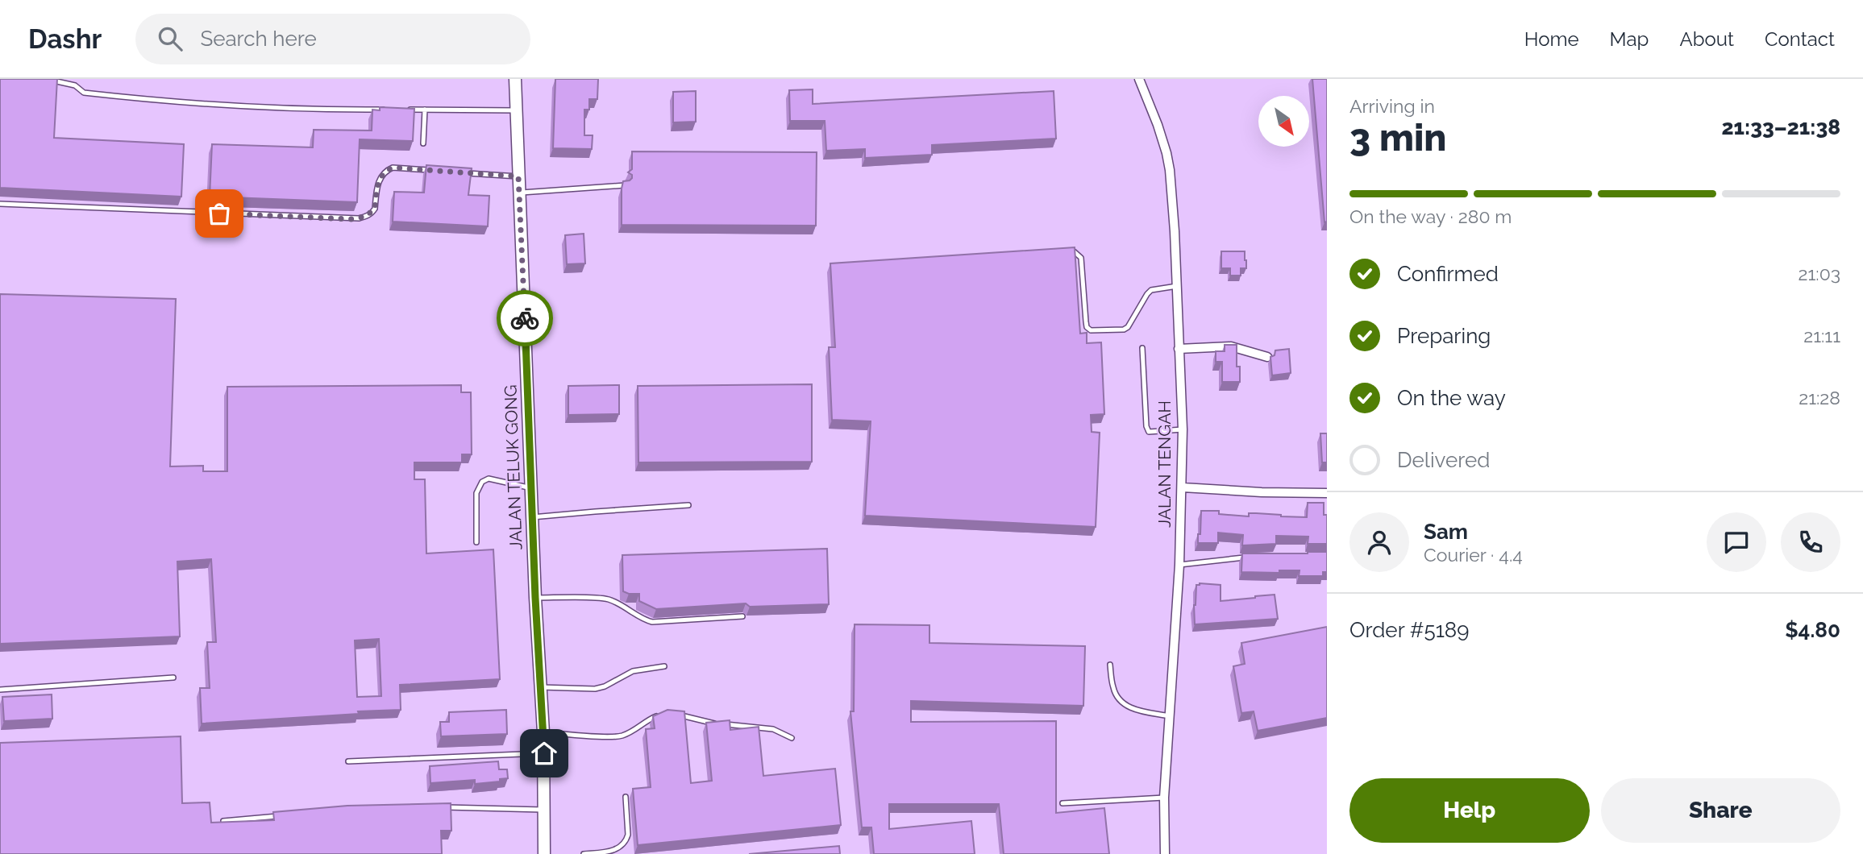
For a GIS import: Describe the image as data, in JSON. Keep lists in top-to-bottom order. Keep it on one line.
{"streets":{"street":["JALAN TENGAH","JALAN TELUK GONG"]},"north":"bottom right","page":{"header":"Dashr","search":"Search here","nav":["Home","Map","About","Contact"],"heading":["3 min","Arriving in","21:33–21:38"],"panel":["Sam","Courier · 4.4","Order #5189","$4.80"],"bar":"On the way · 280 m","list":[["Confirmed","21:03"],["Preparing","21:11"],["On the way","21:28"],"Delivered"],"buttons":["Help","Share"]}}
